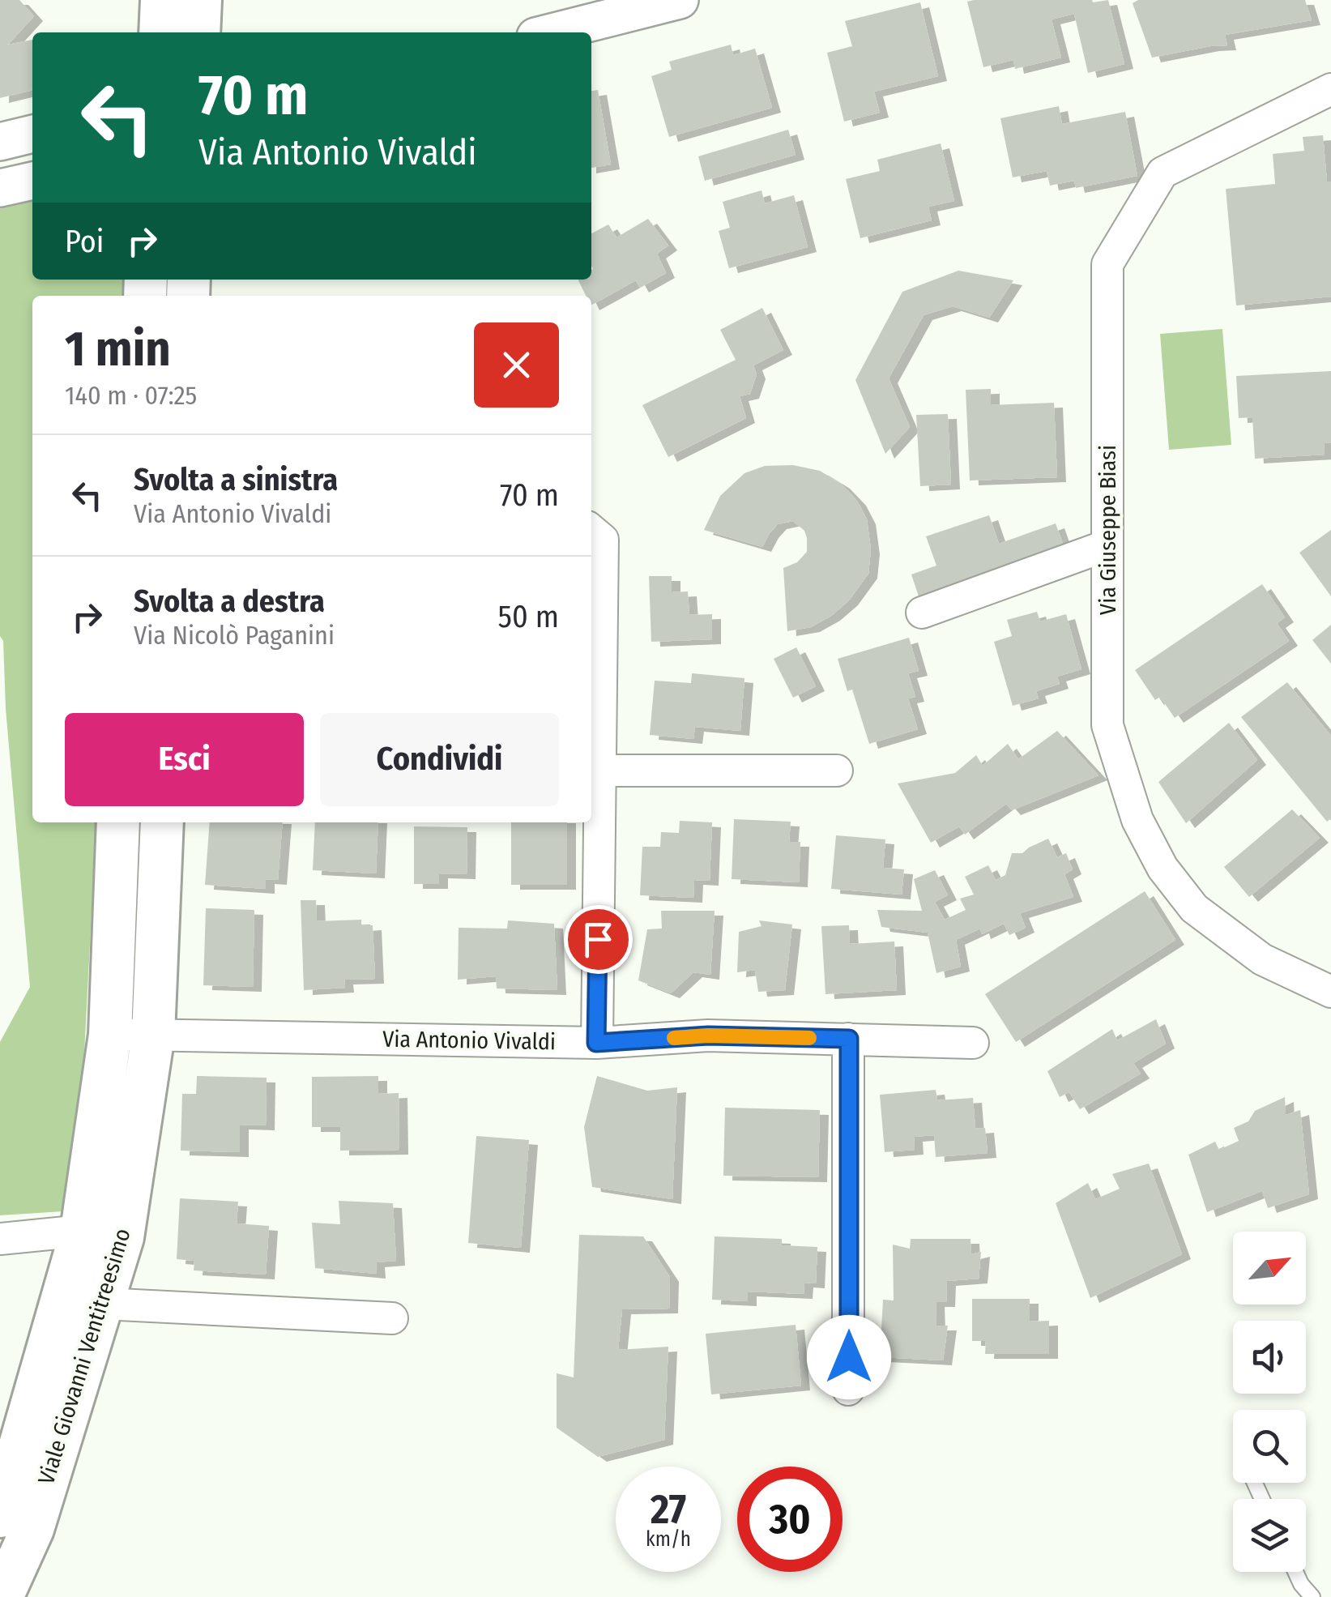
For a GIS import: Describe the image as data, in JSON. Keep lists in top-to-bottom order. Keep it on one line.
{"streets":{"main road":["Viale Giovanni Ventitreesimo"],"street":["Via Giuseppe Biasi","Via Antonio Vivaldi"]},"crossings":[["Via Antonio Vivaldi","Viale Giovanni Ventitreesimo"]],"north":"top right","page":{"turn":["70 m","Via Antonio Vivaldi"],"then":"Poi","heading":["1 min","140 m · 07:25"],"list":[{"name":"Svolta a sinistra","note":"Via Antonio Vivaldi","value":"70 m"},{"name":"Svolta a destra","note":"Via Nicolò Paganini","value":"50 m"}],"buttons":["Esci","Condividi"],"speed":"27 km/h","limit":"30"}}
